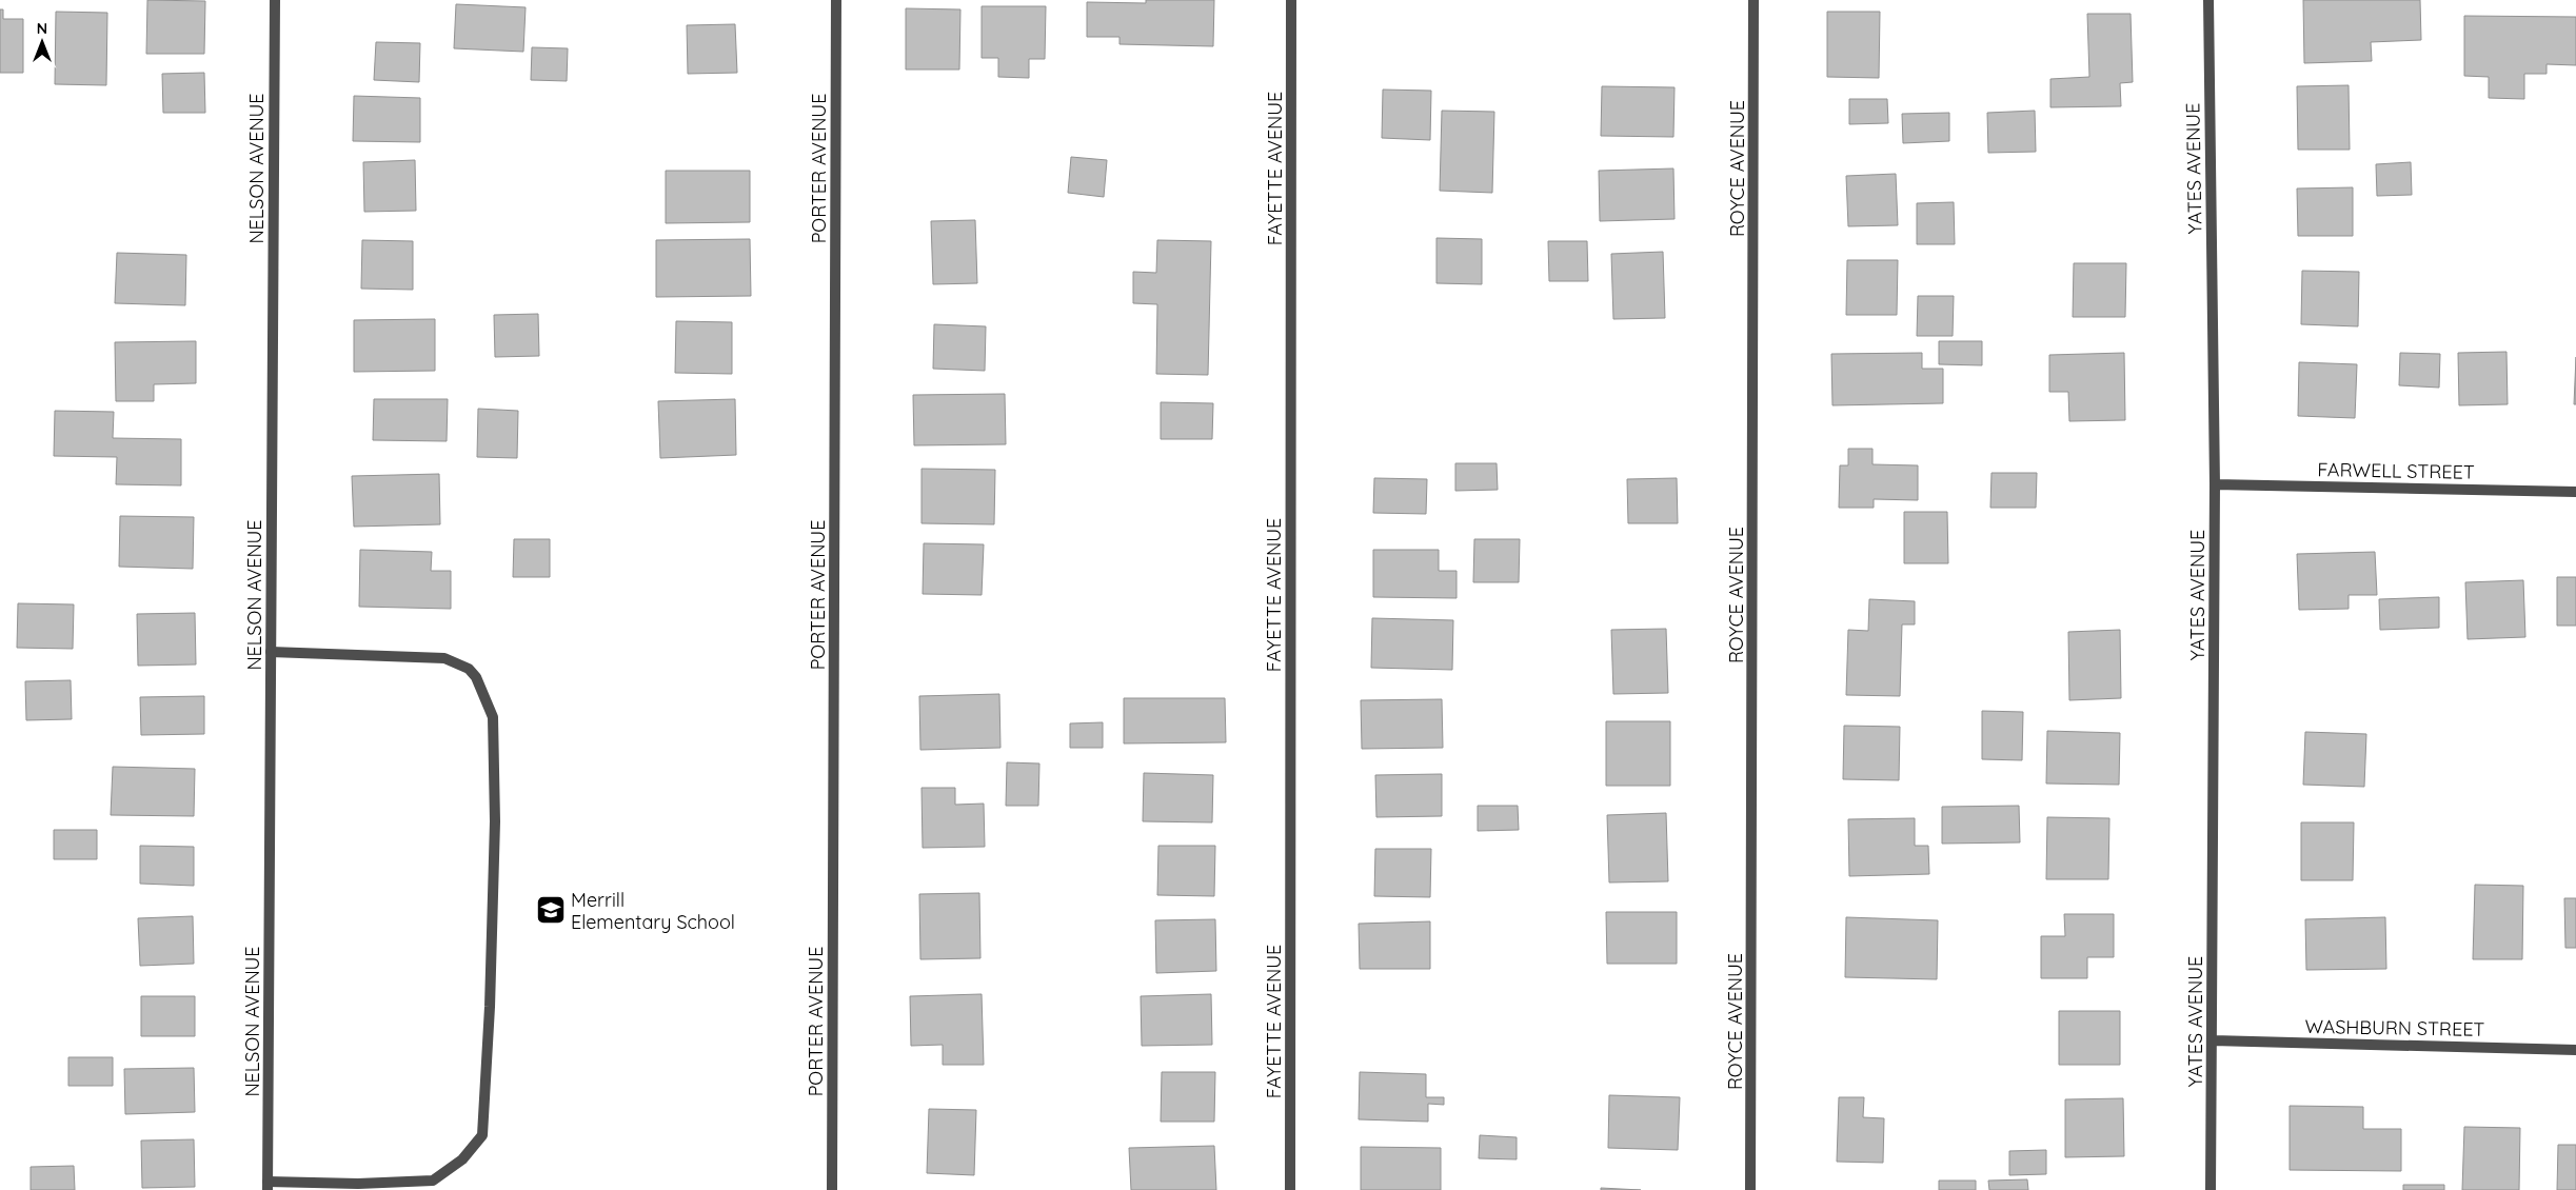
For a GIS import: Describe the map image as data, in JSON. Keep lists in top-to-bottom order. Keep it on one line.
{"streets":{"street":["NELSON AVENUE","PORTER AVENUE","FAYETTE AVENUE","ROYCE AVENUE","YATES AVENUE","FARWELL STREET","WASHBURN STREET"]},"crossings":[["YATES AVENUE","FARWELL STREET"],["YATES AVENUE","WASHBURN STREET"]],"places":{"school or university":["Merrill Elementary School"]},"north":"top"}
